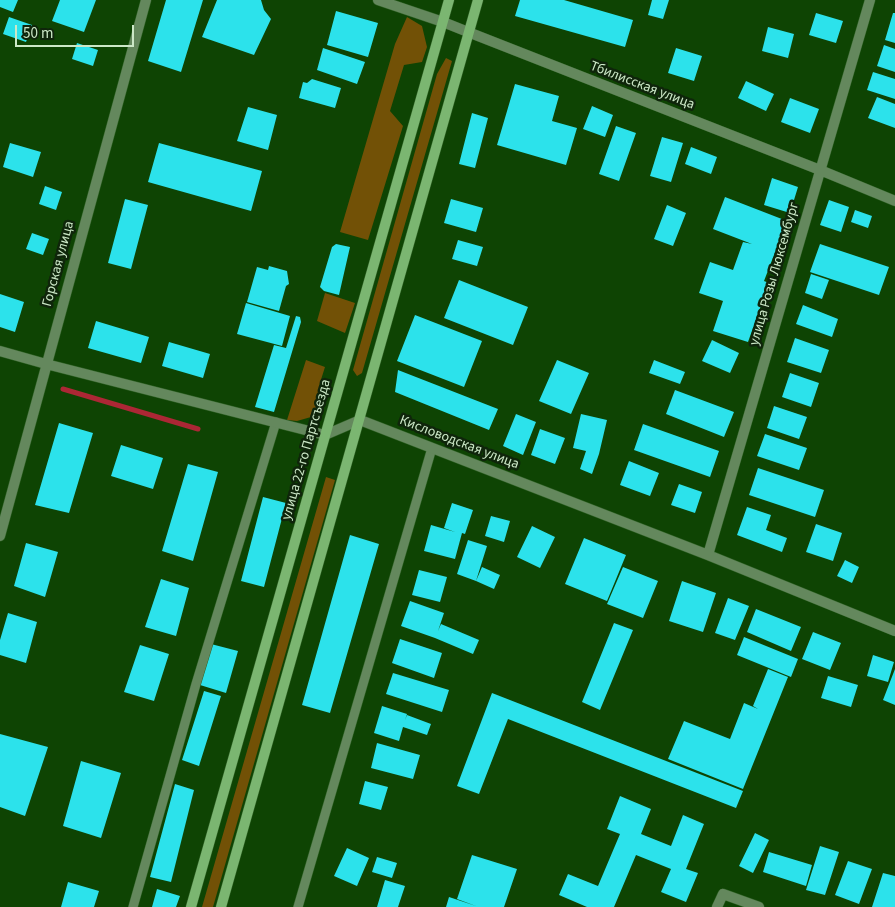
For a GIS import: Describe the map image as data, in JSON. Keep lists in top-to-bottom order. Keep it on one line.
{"streets":{"main road":["улица 22-го Партсъезда"],"street":["Тбилисская улица","Горская улица","улица Розы Люксембург","Кисловодская улица"]},"crossings":[["Тбилисская улица","улица Розы Люксембург"],["Тбилисская улица","улица 22-го Партсъезда"],["улица Розы Люксембург","Кисловодская улица"]],"scale_bar":"50 m"}
